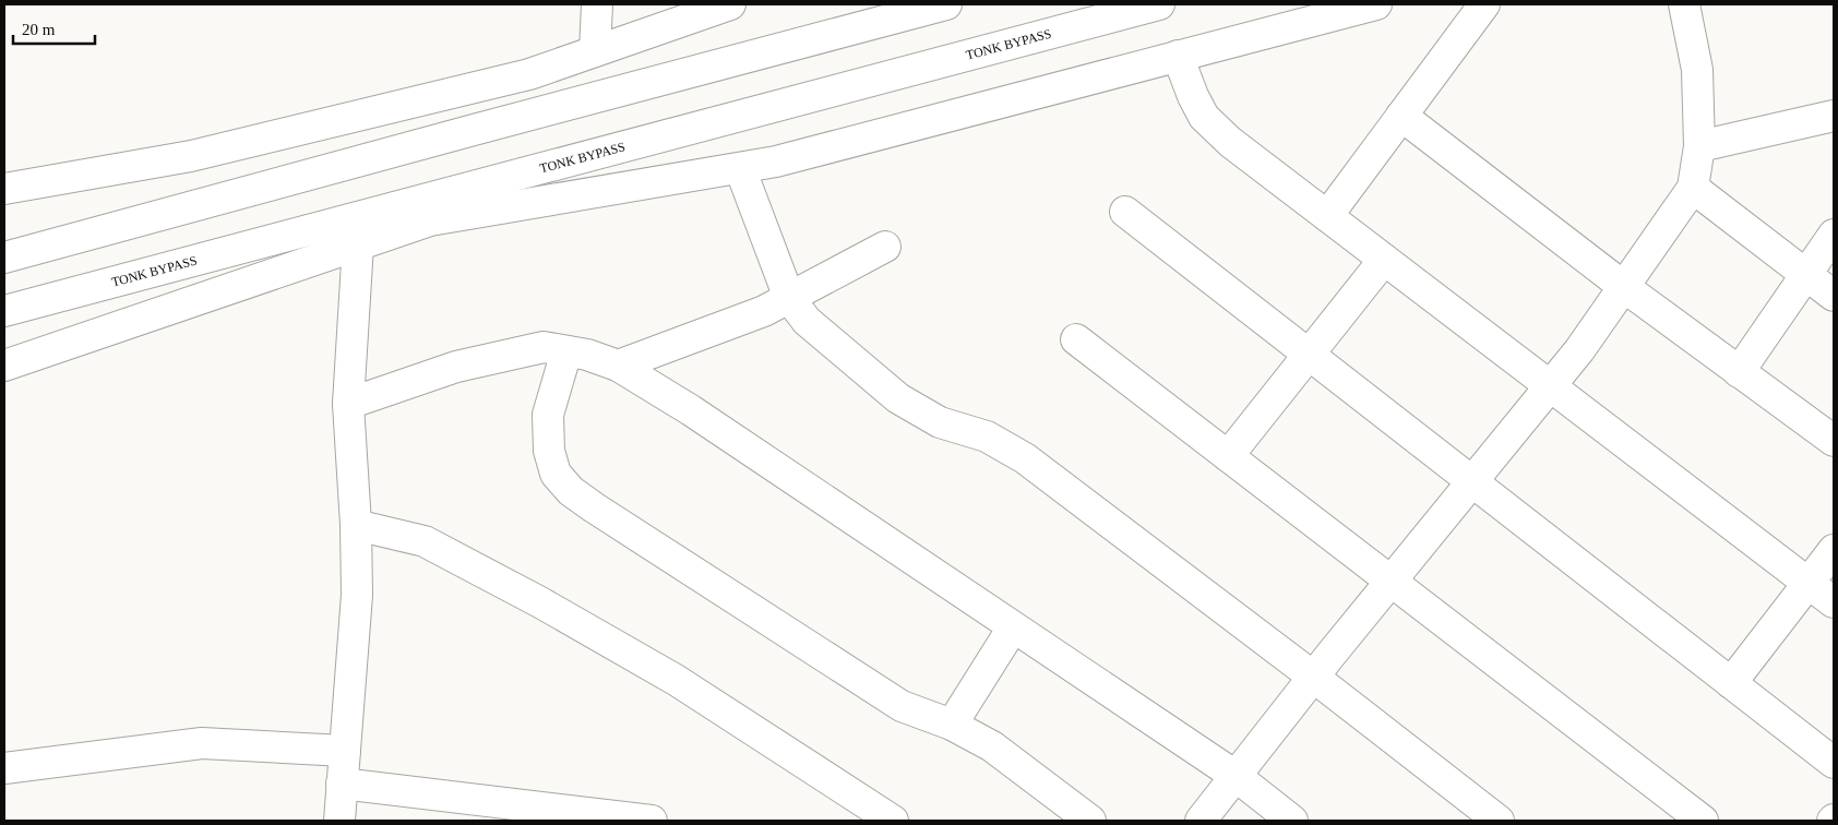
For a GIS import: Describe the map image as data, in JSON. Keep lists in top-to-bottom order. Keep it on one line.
{"streets":{"main road":["TONK BYPASS"]},"scale_bar":"20 m"}
